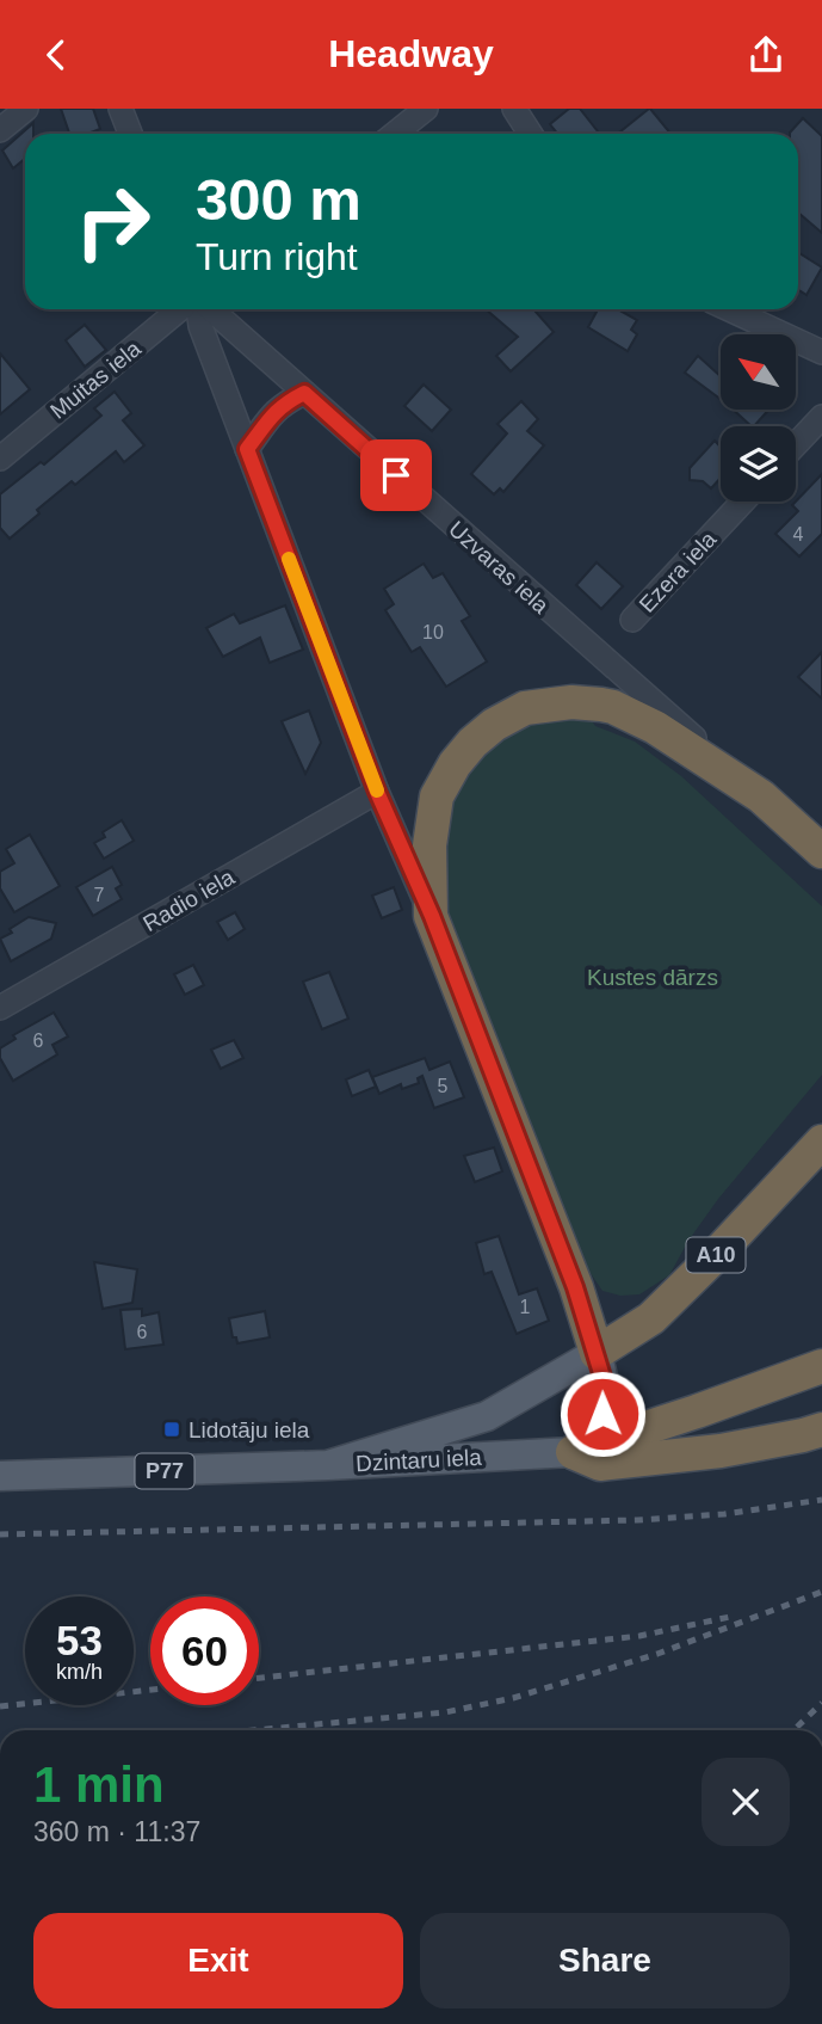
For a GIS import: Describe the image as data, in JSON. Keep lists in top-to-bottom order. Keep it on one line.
{"streets":{"highway":["A10","Dzintaru iela"],"main road":["P77"],"street":["Muitas iela","Uzvaras iela","Ezera iela","Radio iela"]},"crossings":[["A10","P77"],["Dzintaru iela","P77"]],"parks":["Kustes dārzs"],"places":{"transit":["Lidotāju iela"]},"house_numbers":["4","10","7","6","5","1","6"],"north":"top left","page":{"header":"Headway","turn":["300 m","Turn right"],"speed":"53 km/h","limit":"60","heading":["1 min","360 m · 11:37"],"buttons":["Exit","Share"]}}
